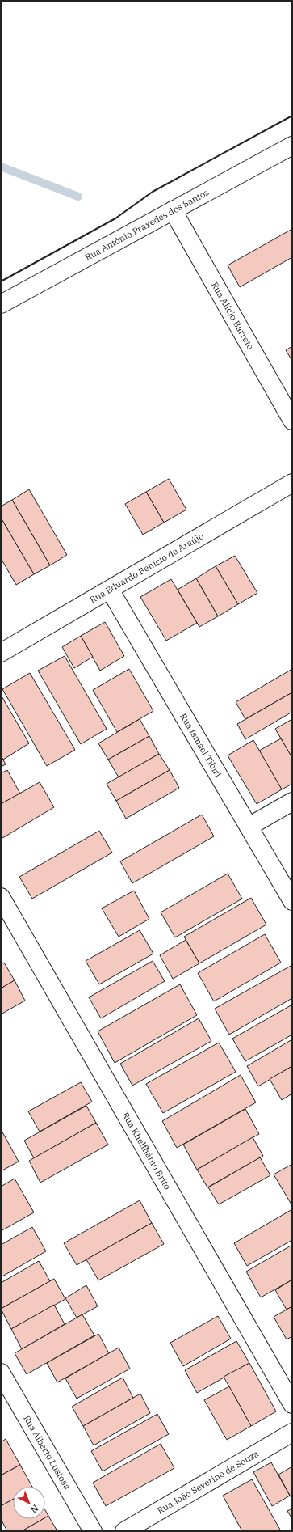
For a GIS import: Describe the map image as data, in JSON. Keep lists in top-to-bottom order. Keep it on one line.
{"streets":{"street":["Rua Antônio Praxedes dos Santos","Rua Alício Barreto","Rua Eduardo Benício de Araújo","Rua Ismael Tibiri","Rua Khelfhânio Brito","Rua Alberto Lustosa","Rua João Severino de Souza"]},"crossings":[["Rua Antônio Praxedes dos Santos","Rua Alício Barreto"],["Rua Eduardo Benício de Araújo","Rua Ismael Tibiri"]],"north":"bottom right"}
